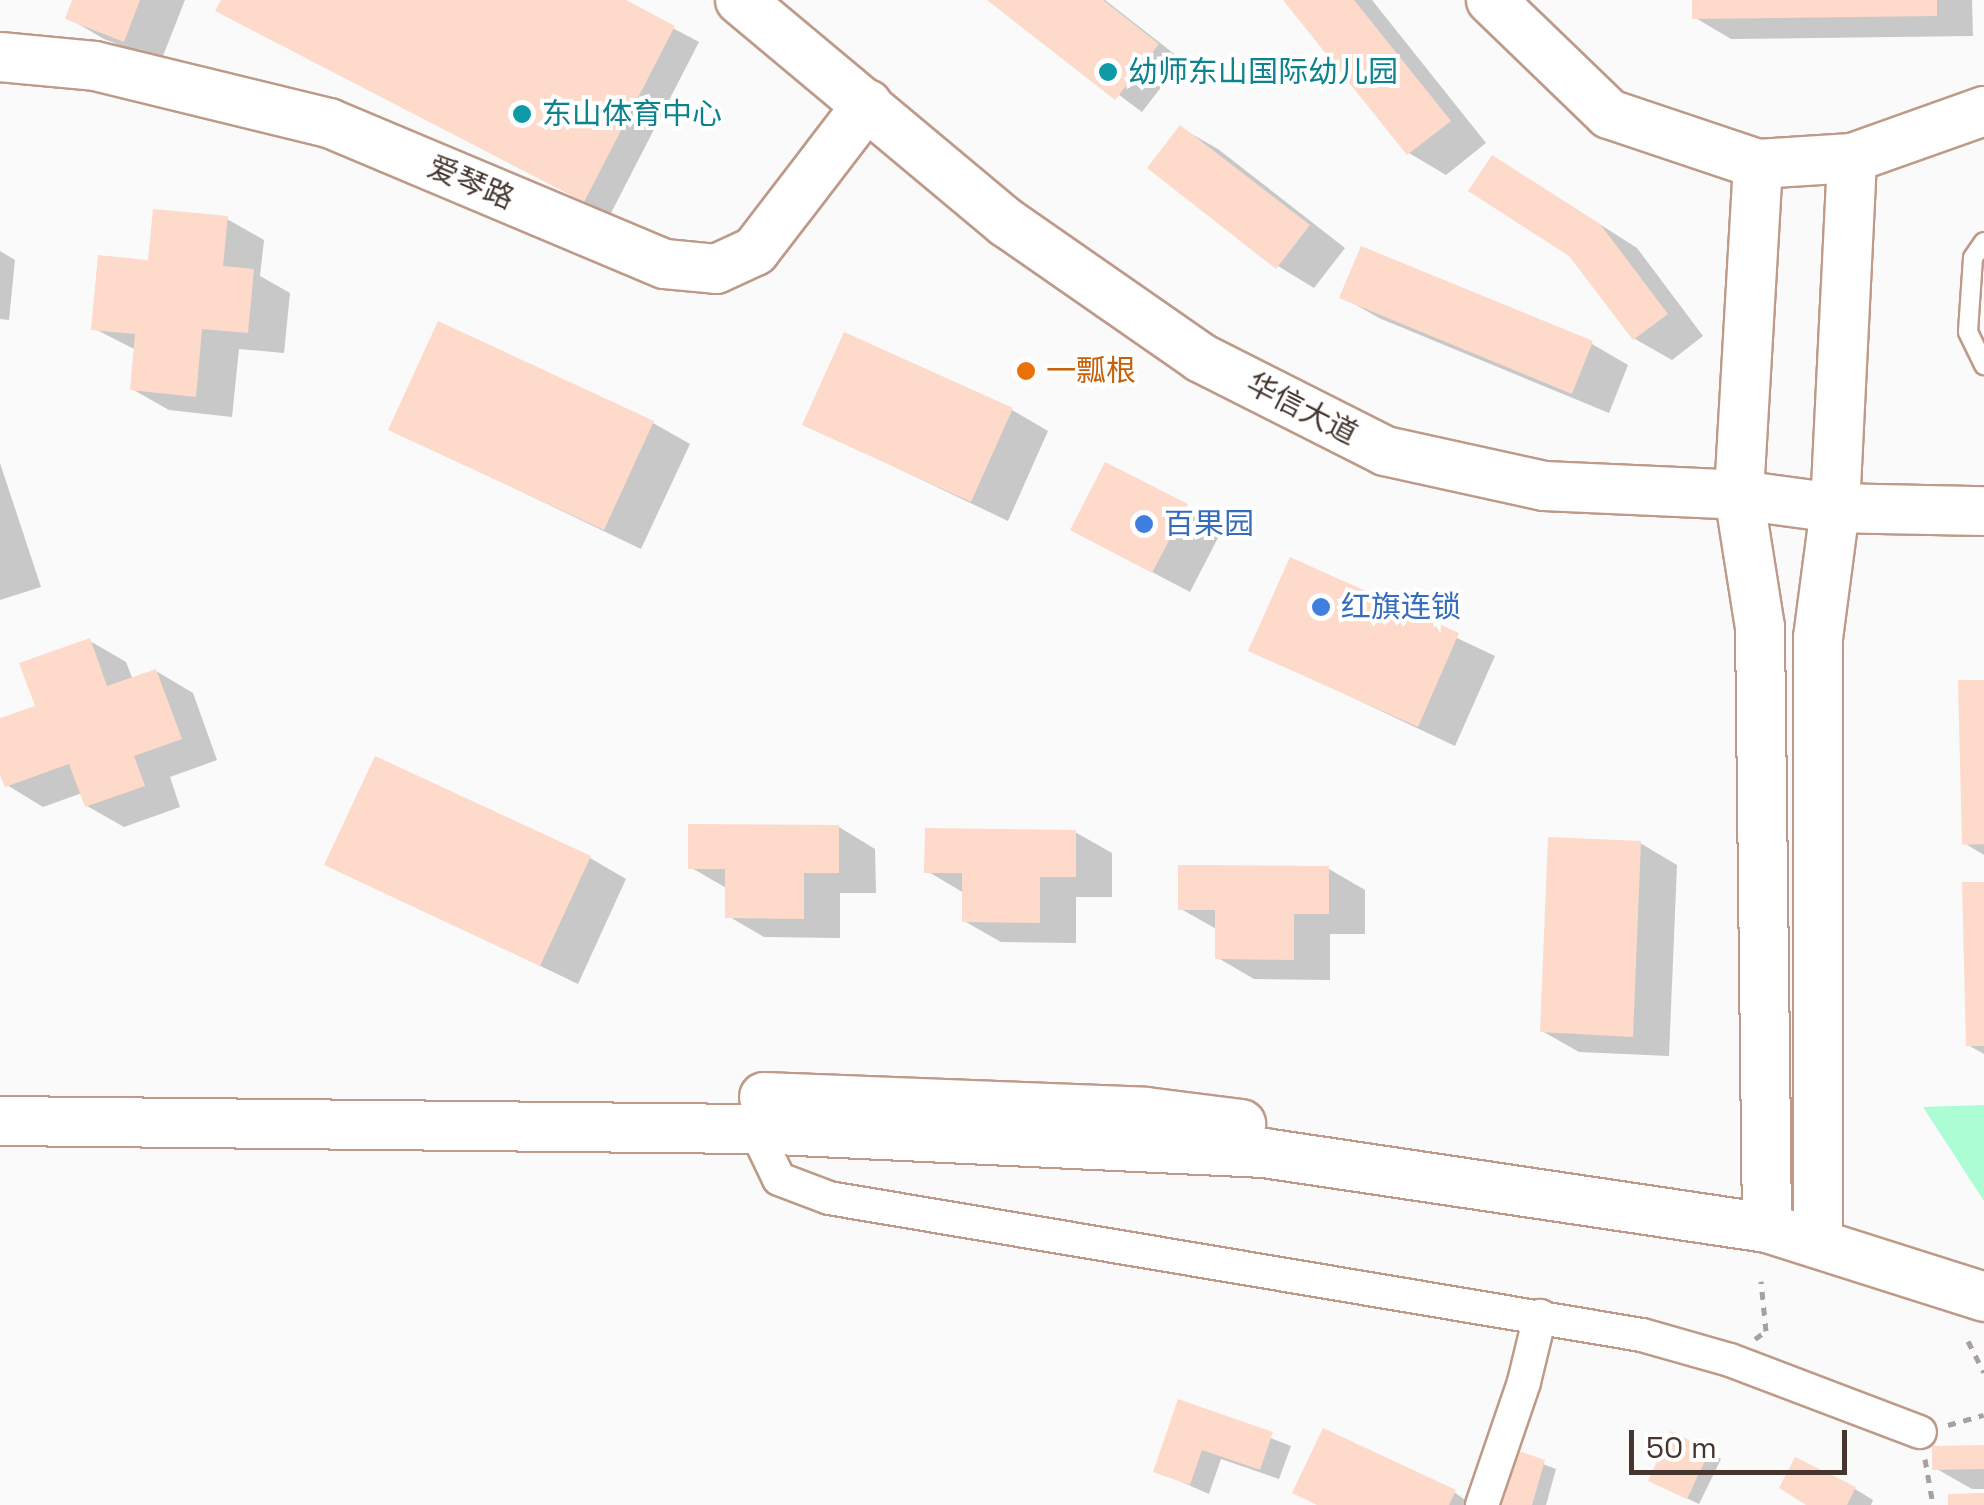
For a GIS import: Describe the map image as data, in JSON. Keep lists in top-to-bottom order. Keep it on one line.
{"streets":{"street":["爱琴路","华信大道"]},"crossings":[["爱琴路","华信大道"]],"places":["幼师东山国际幼儿园","东山体育中心","一瓢根","百果园","红旗连锁"],"scale_bar":"50 m"}
